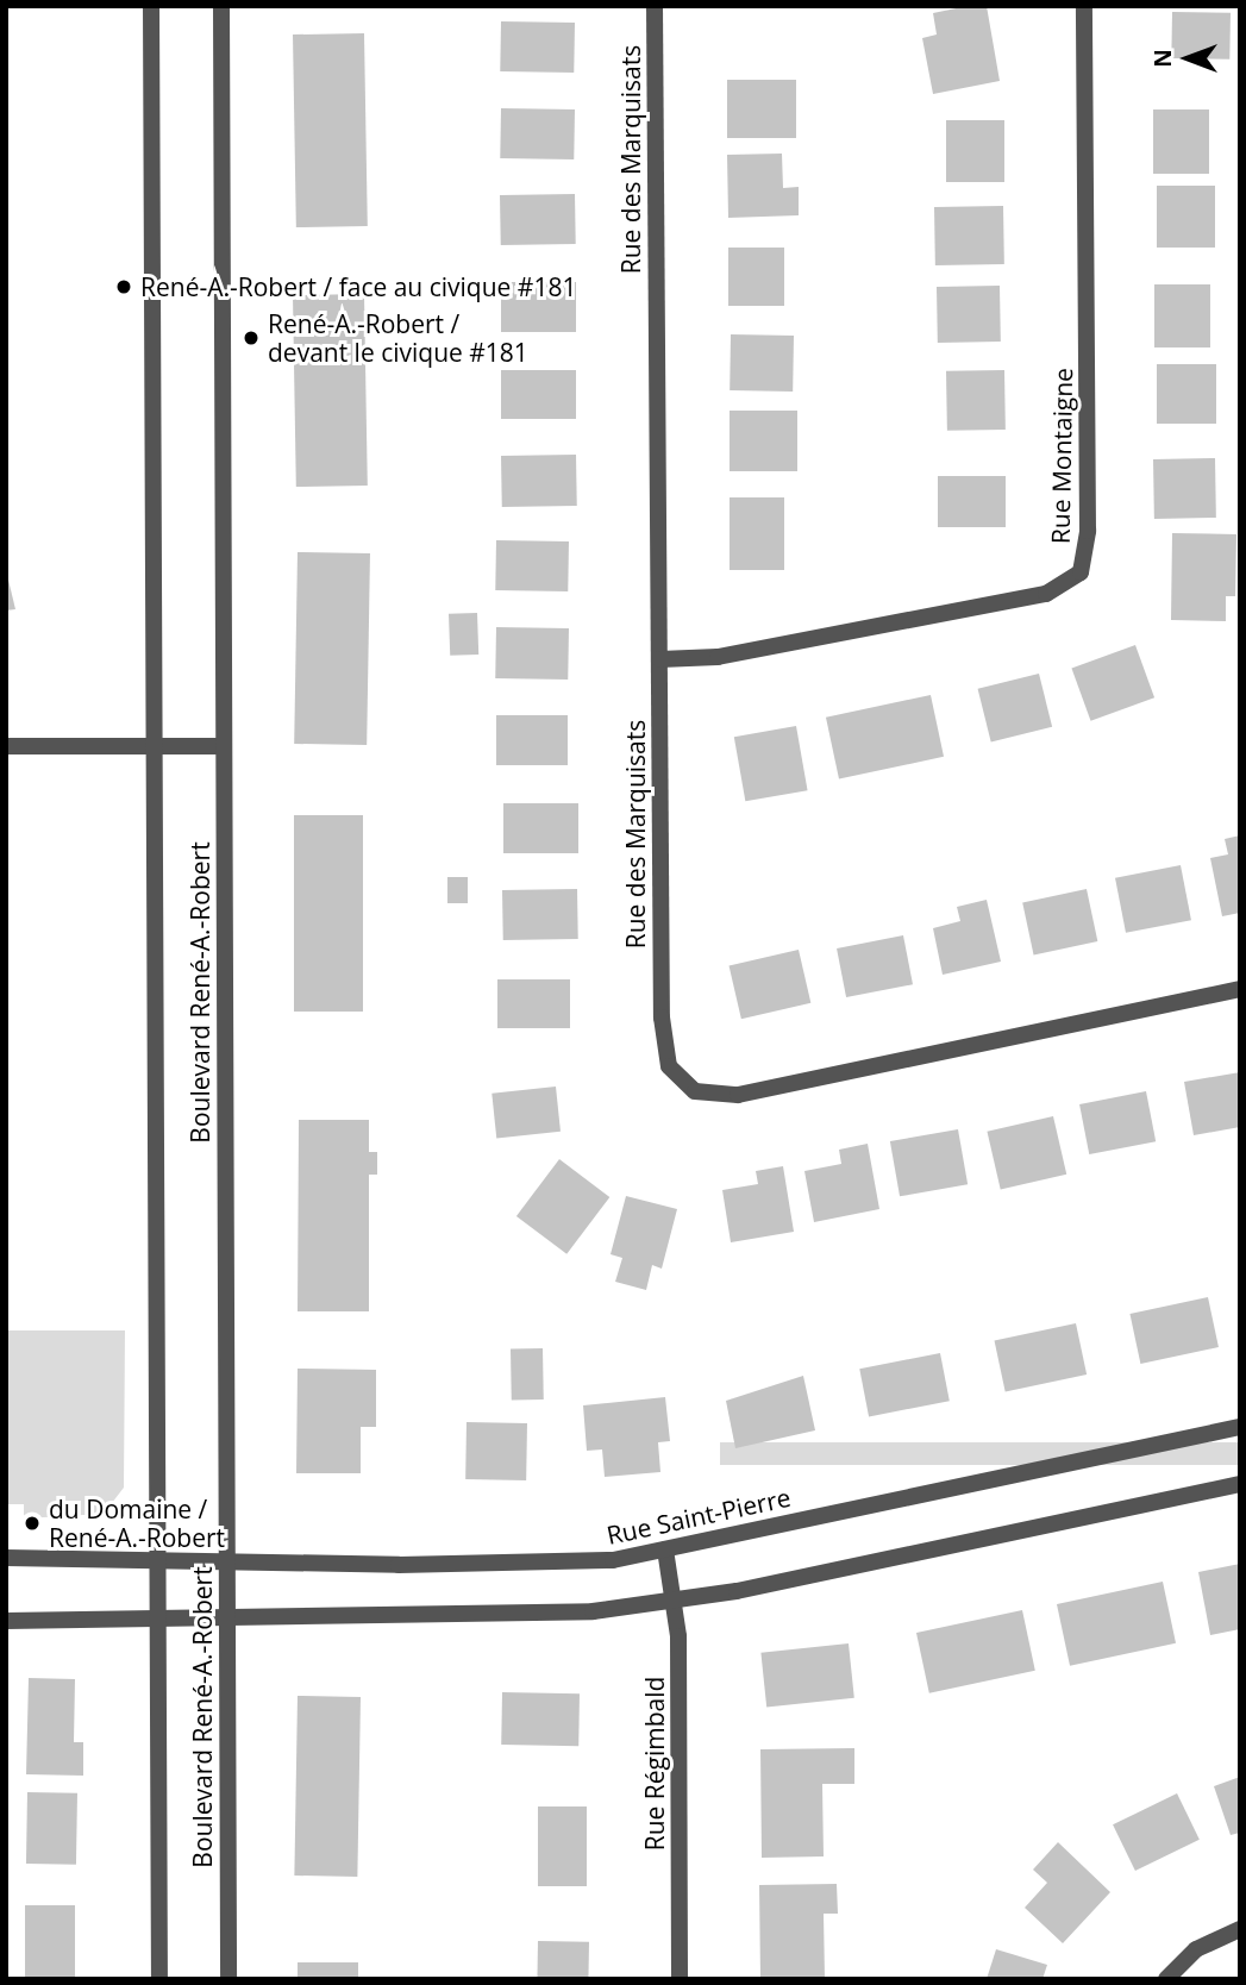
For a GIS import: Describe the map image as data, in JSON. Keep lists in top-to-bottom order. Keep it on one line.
{"streets":{"street":["Rue des Marquisats","Rue Montaigne","Boulevard René-A.-Robert","Rue Saint-Pierre","Rue Régimbald"]},"crossings":[["Rue des Marquisats","Rue Montaigne"],["Boulevard René-A.-Robert","Rue Saint-Pierre"],["Rue Saint-Pierre","Rue Régimbald"]],"places":["René-A.-Robert / face au civique #181","René-A.-Robert / devant le civique #181","du Domaine / René-A.-Robert"],"north":"left"}
